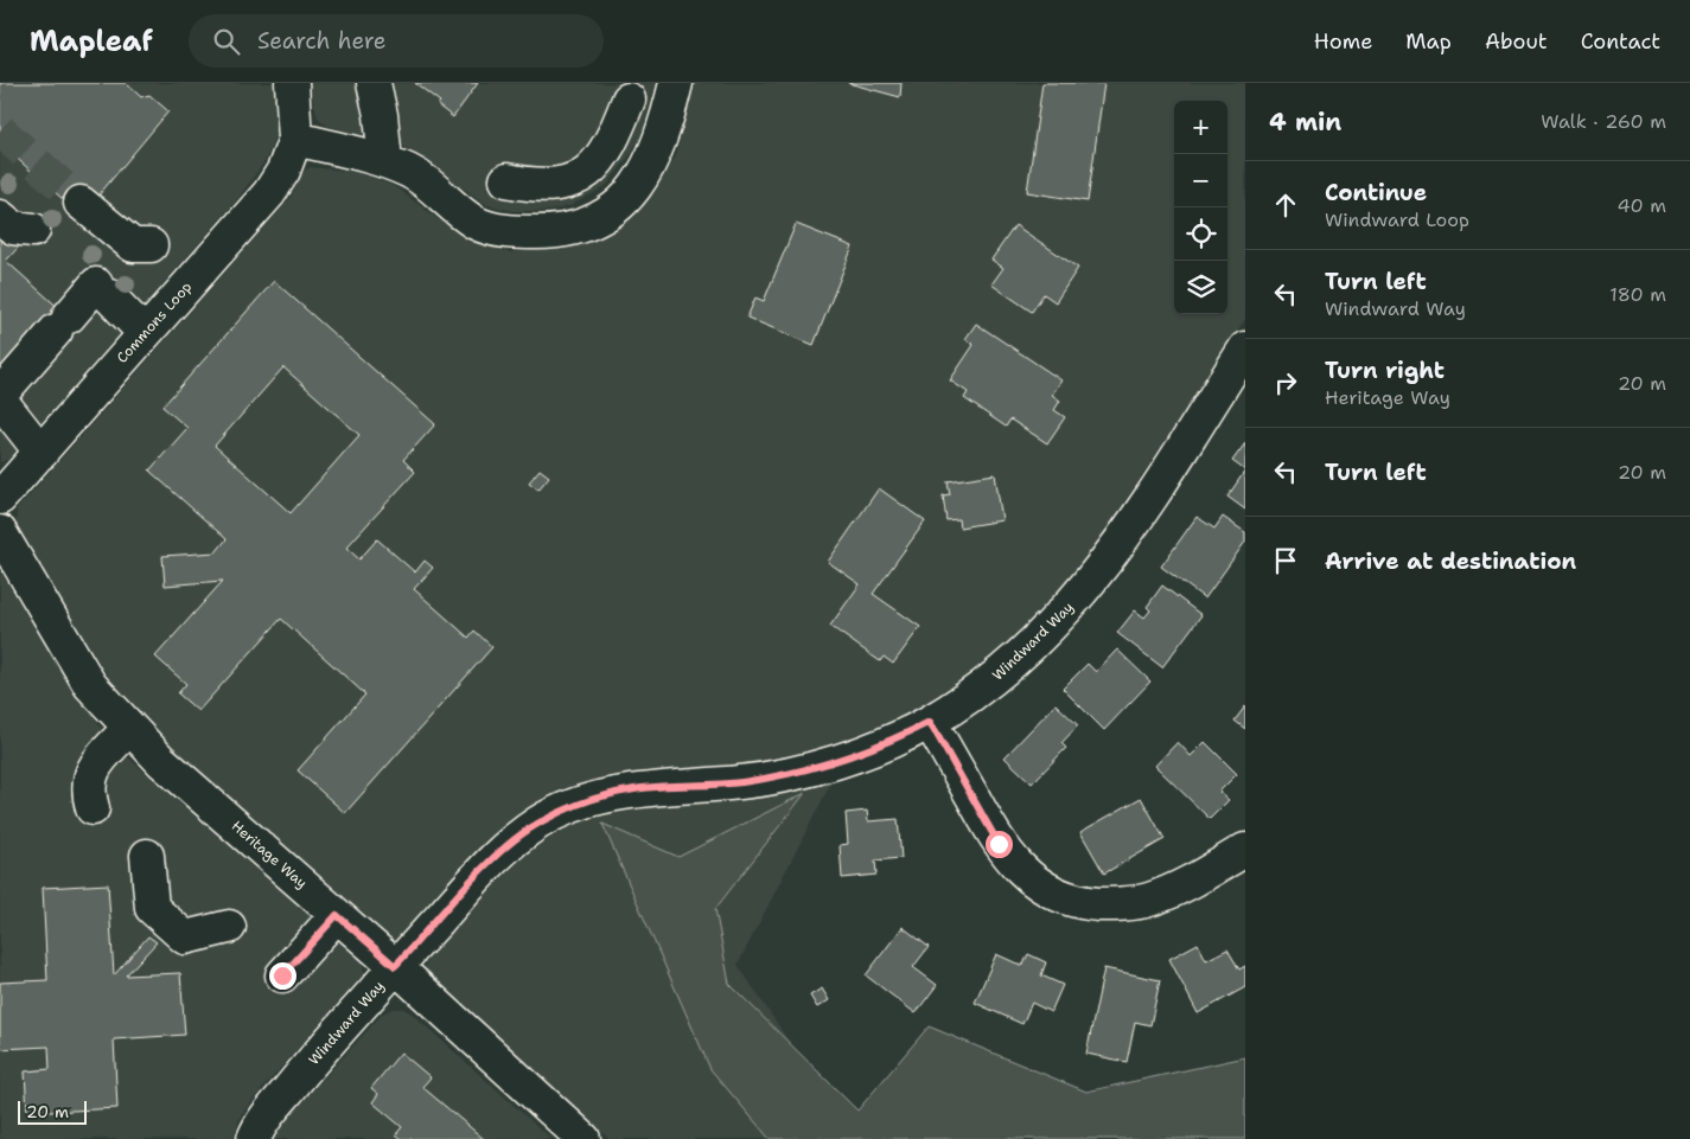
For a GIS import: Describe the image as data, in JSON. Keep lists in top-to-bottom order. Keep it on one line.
{"streets":{"street":["Commons Loop","Windward Way","Heritage Way"]},"crossings":[["Windward Way","Heritage Way"]],"scale_bar":"20 m","page":{"header":"Mapleaf","search":"Search here","nav":["Home","Map","About","Contact"],"heading":["4 min","Walk · 260 m"],"map_buttons":["+","−"],"list":[["Continue","Windward Loop","40 m"],["Turn left","Windward Way","180 m"],["Turn right","Heritage Way","20 m"],["Turn left","20 m"],"Arrive at destination"],"scale":"20 m"}}
